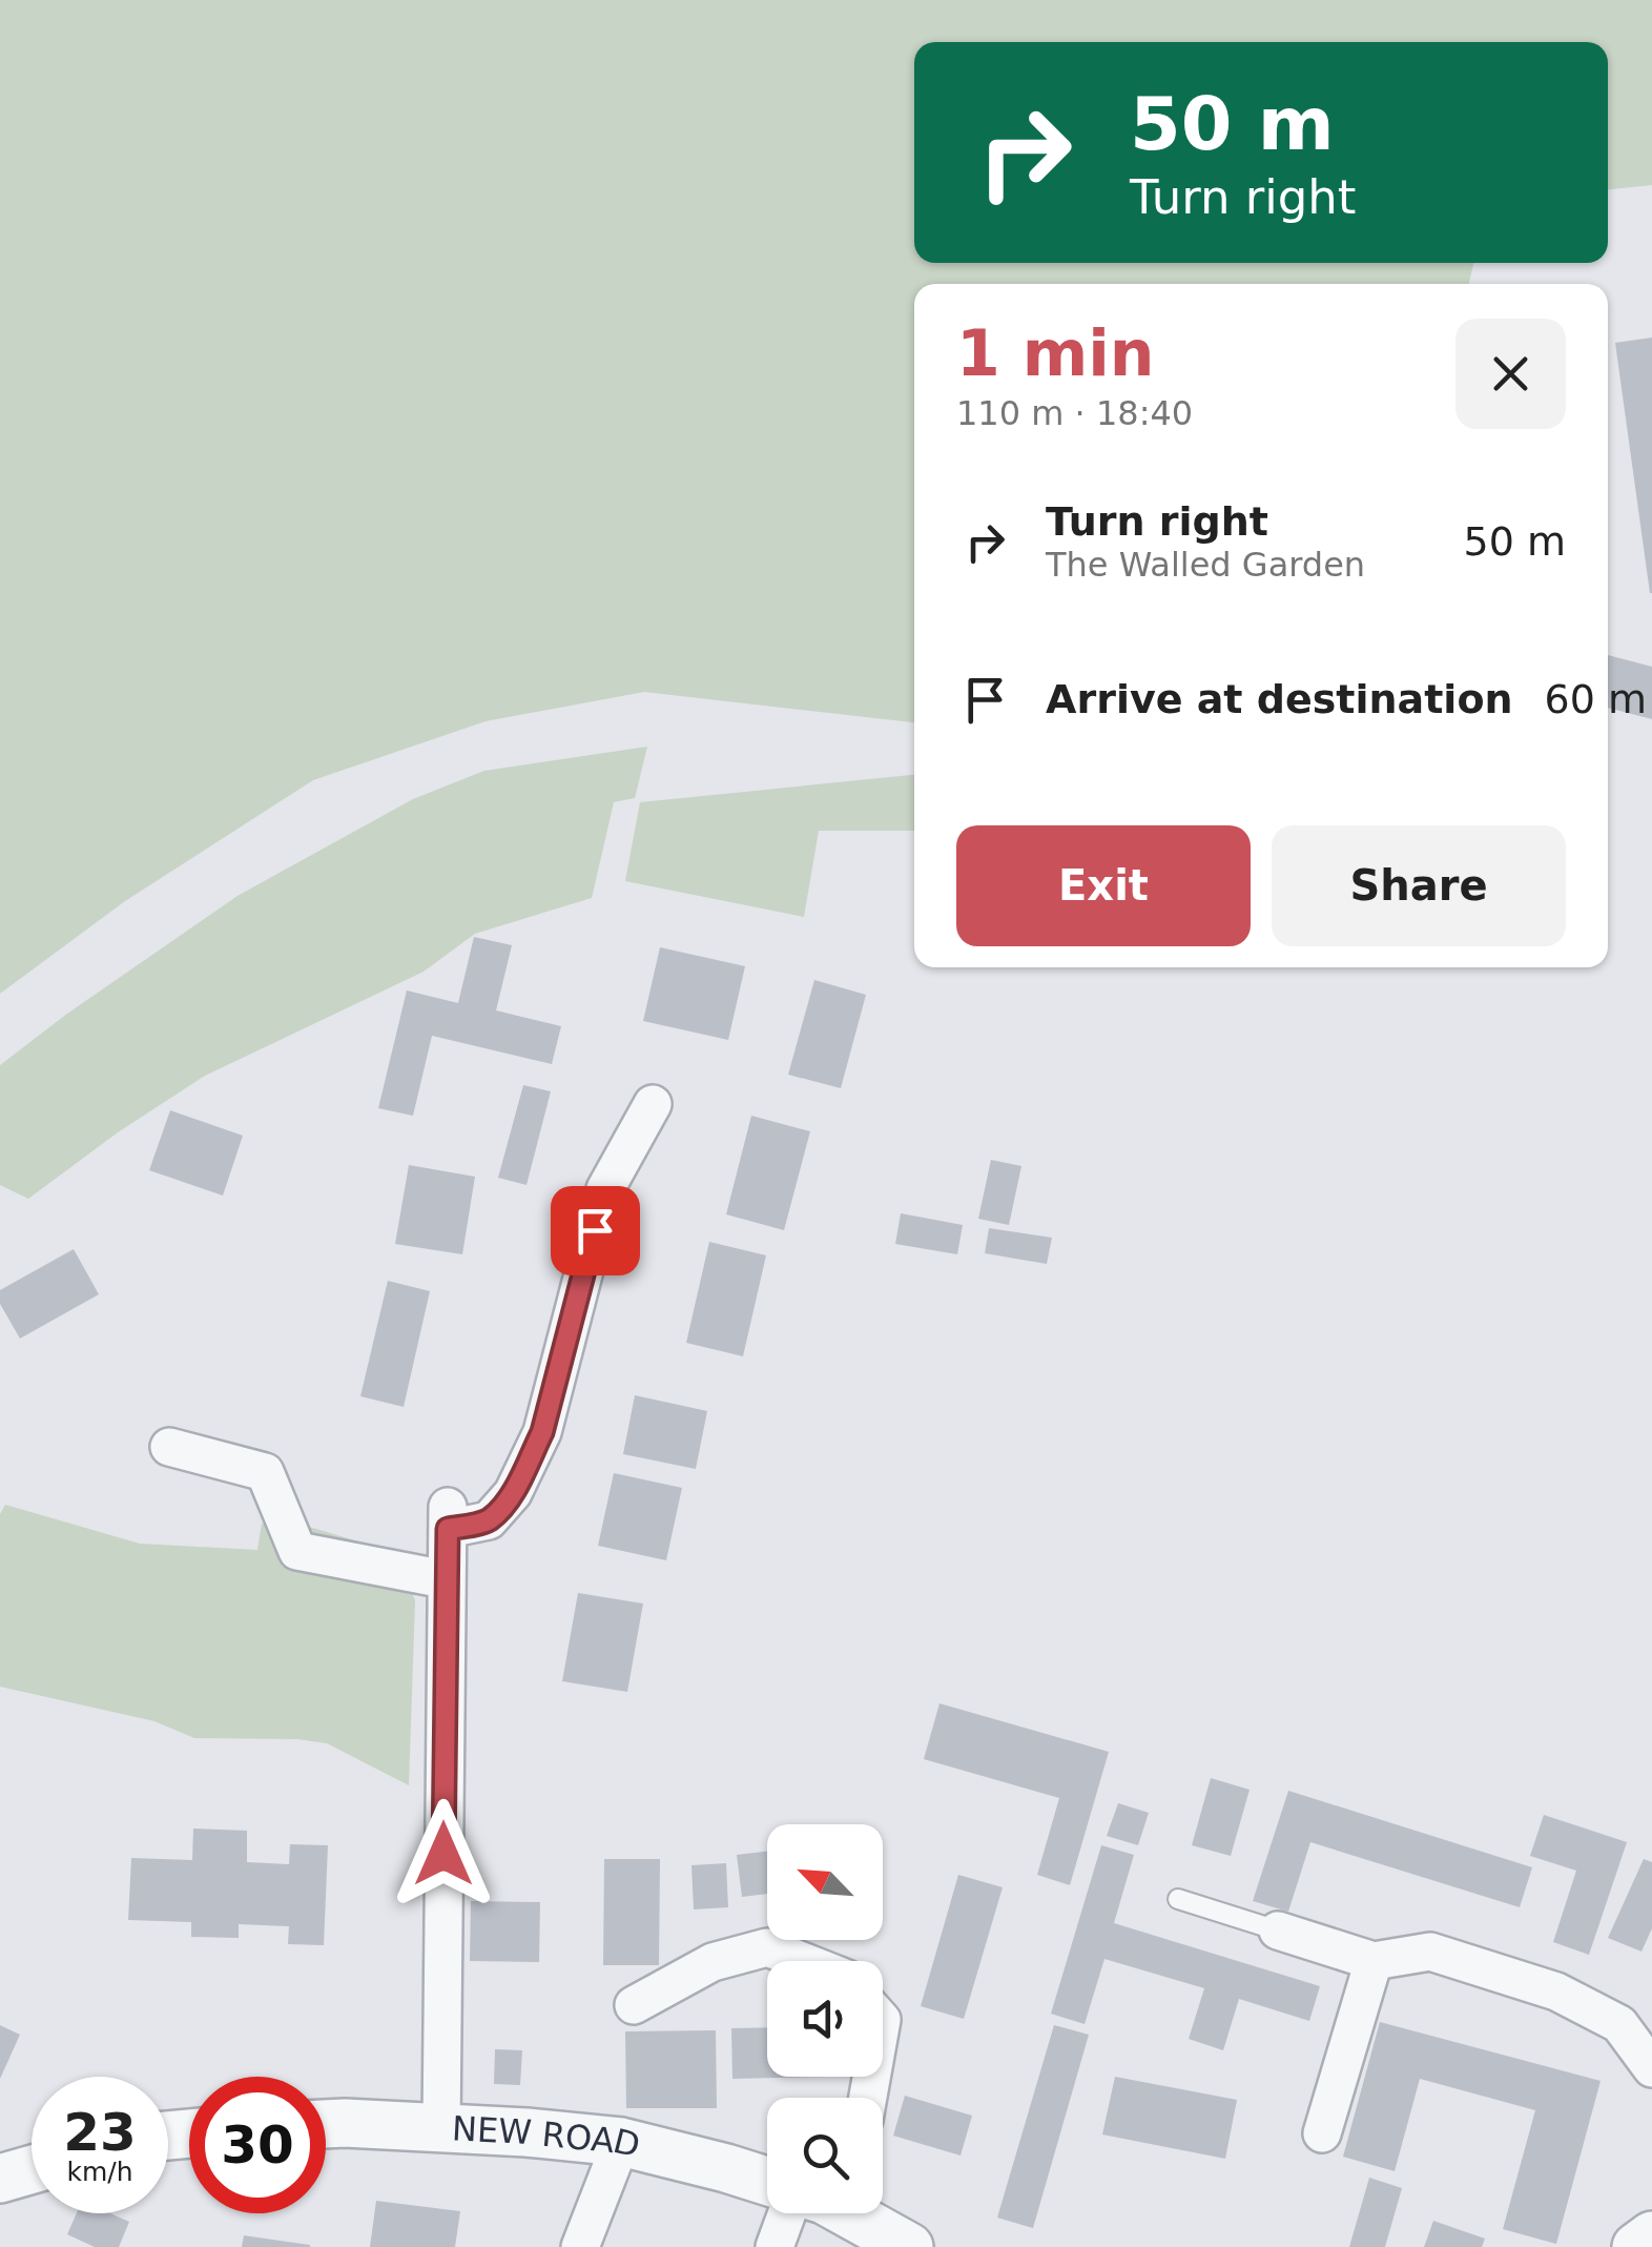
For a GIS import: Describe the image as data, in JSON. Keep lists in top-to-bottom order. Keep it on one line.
{"streets":{"street":["NEW ROAD"]},"north":"top left","page":{"turn":["50 m","Turn right"],"heading":["1 min","110 m · 18:40"],"list":[{"name":"Turn right","note":"The Walled Garden","value":"50 m"},{"name":"Arrive at destination","value":"60 m"}],"buttons":["Exit","Share"],"speed":"23 km/h","limit":"30"}}
